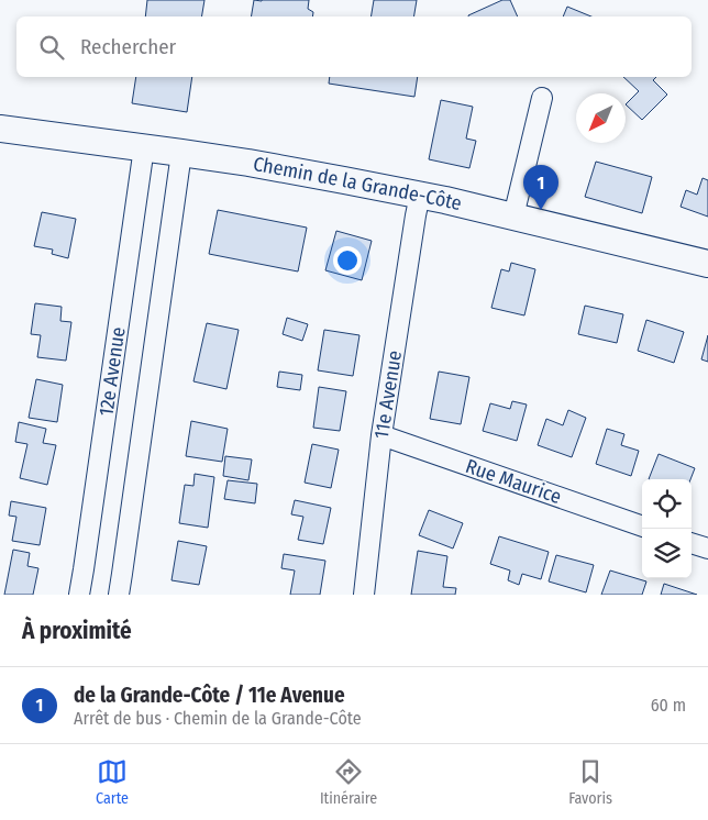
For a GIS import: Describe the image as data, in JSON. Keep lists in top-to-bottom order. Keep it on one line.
{"streets":{"main road":["Chemin de la Grande-Côte"],"street":["12e Avenue","11e Avenue","Rue Maurice"]},"crossings":[["Chemin de la Grande-Côte","12e Avenue"],["Chemin de la Grande-Côte","11e Avenue"],["11e Avenue","Rue Maurice"]],"north":"bottom left","page":{"search":"Rechercher","pins":"1","heading":"À proximité","list":[{"mark":"1","name":"de la Grande-Côte / 11e Avenue","note":"Arrêt de bus · Chemin de la Grande-Côte","value":"60 m"}],"nav":["Carte","Itinéraire","Favoris"]}}
